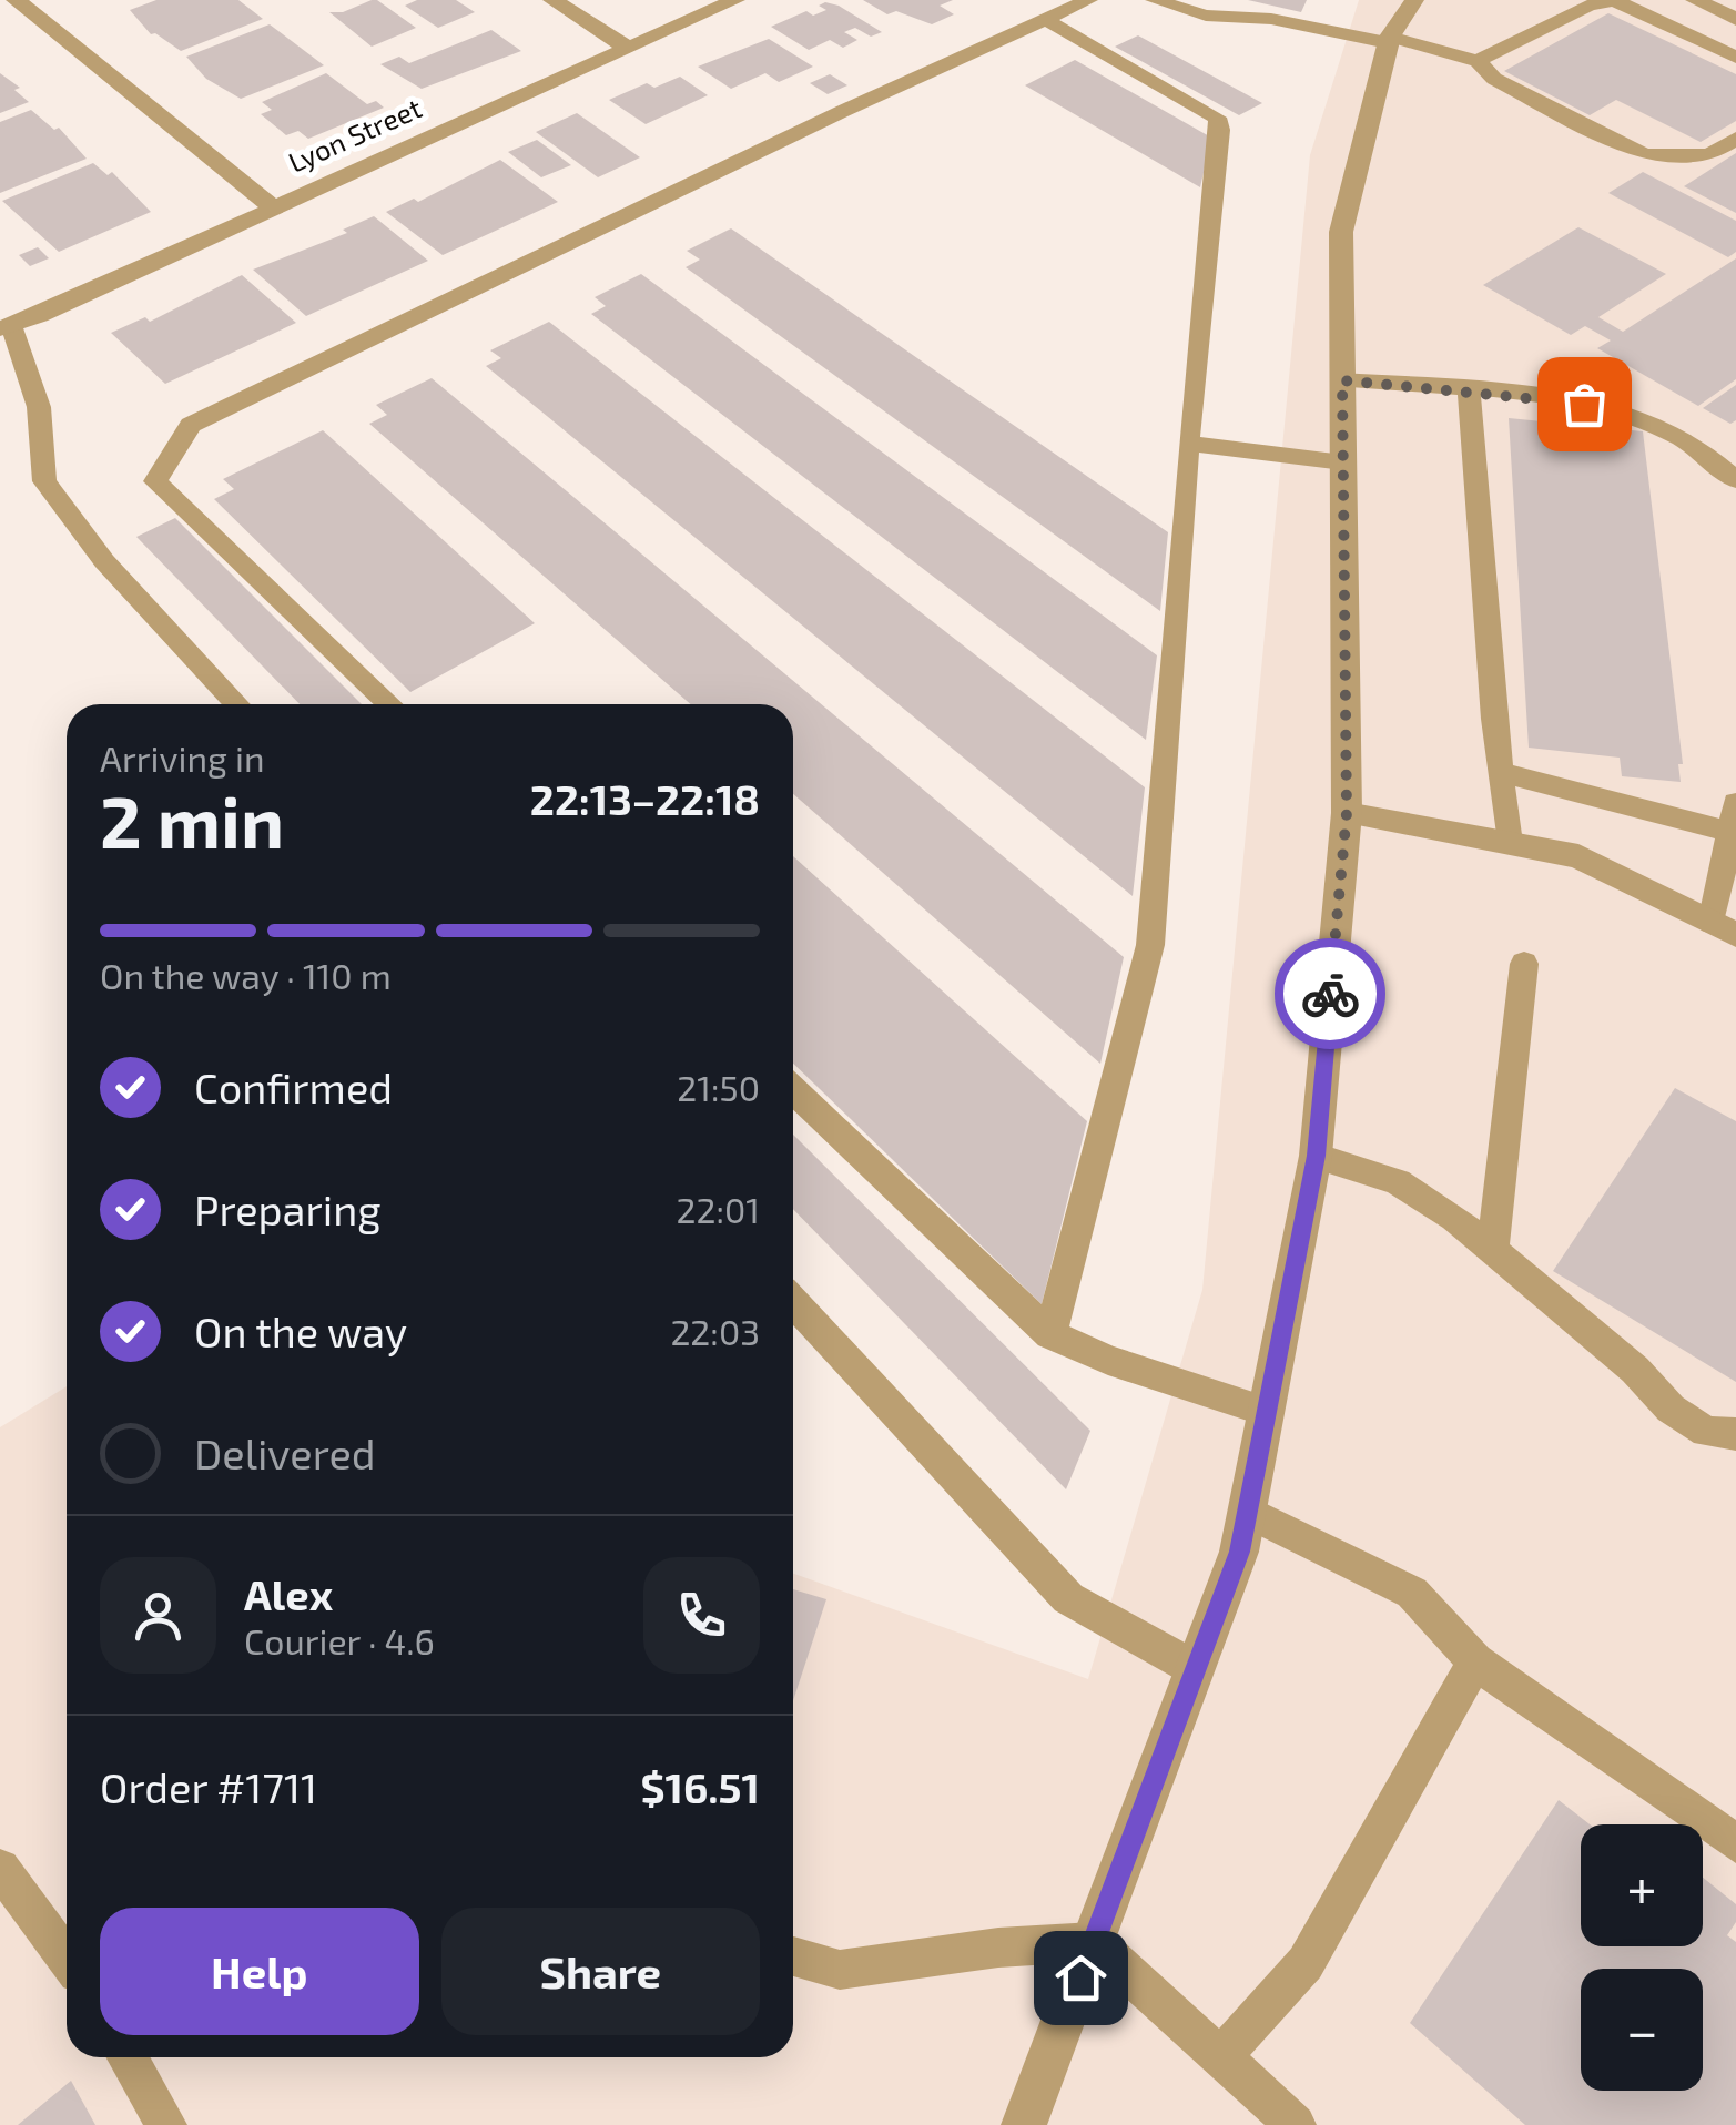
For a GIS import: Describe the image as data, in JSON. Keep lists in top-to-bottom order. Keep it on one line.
{"streets":{"street":["Lyon Street"]},"page":{"heading":["2 min","Arriving in","22:13–22:18"],"panel":["Alex","Courier · 4.6","Order #1711","$16.51"],"bar":"On the way · 110 m","list":[["Confirmed","21:50"],["Preparing","22:01"],["On the way","22:03"],"Delivered"],"map_buttons":["+","−"],"buttons":["Help","Share"]}}
